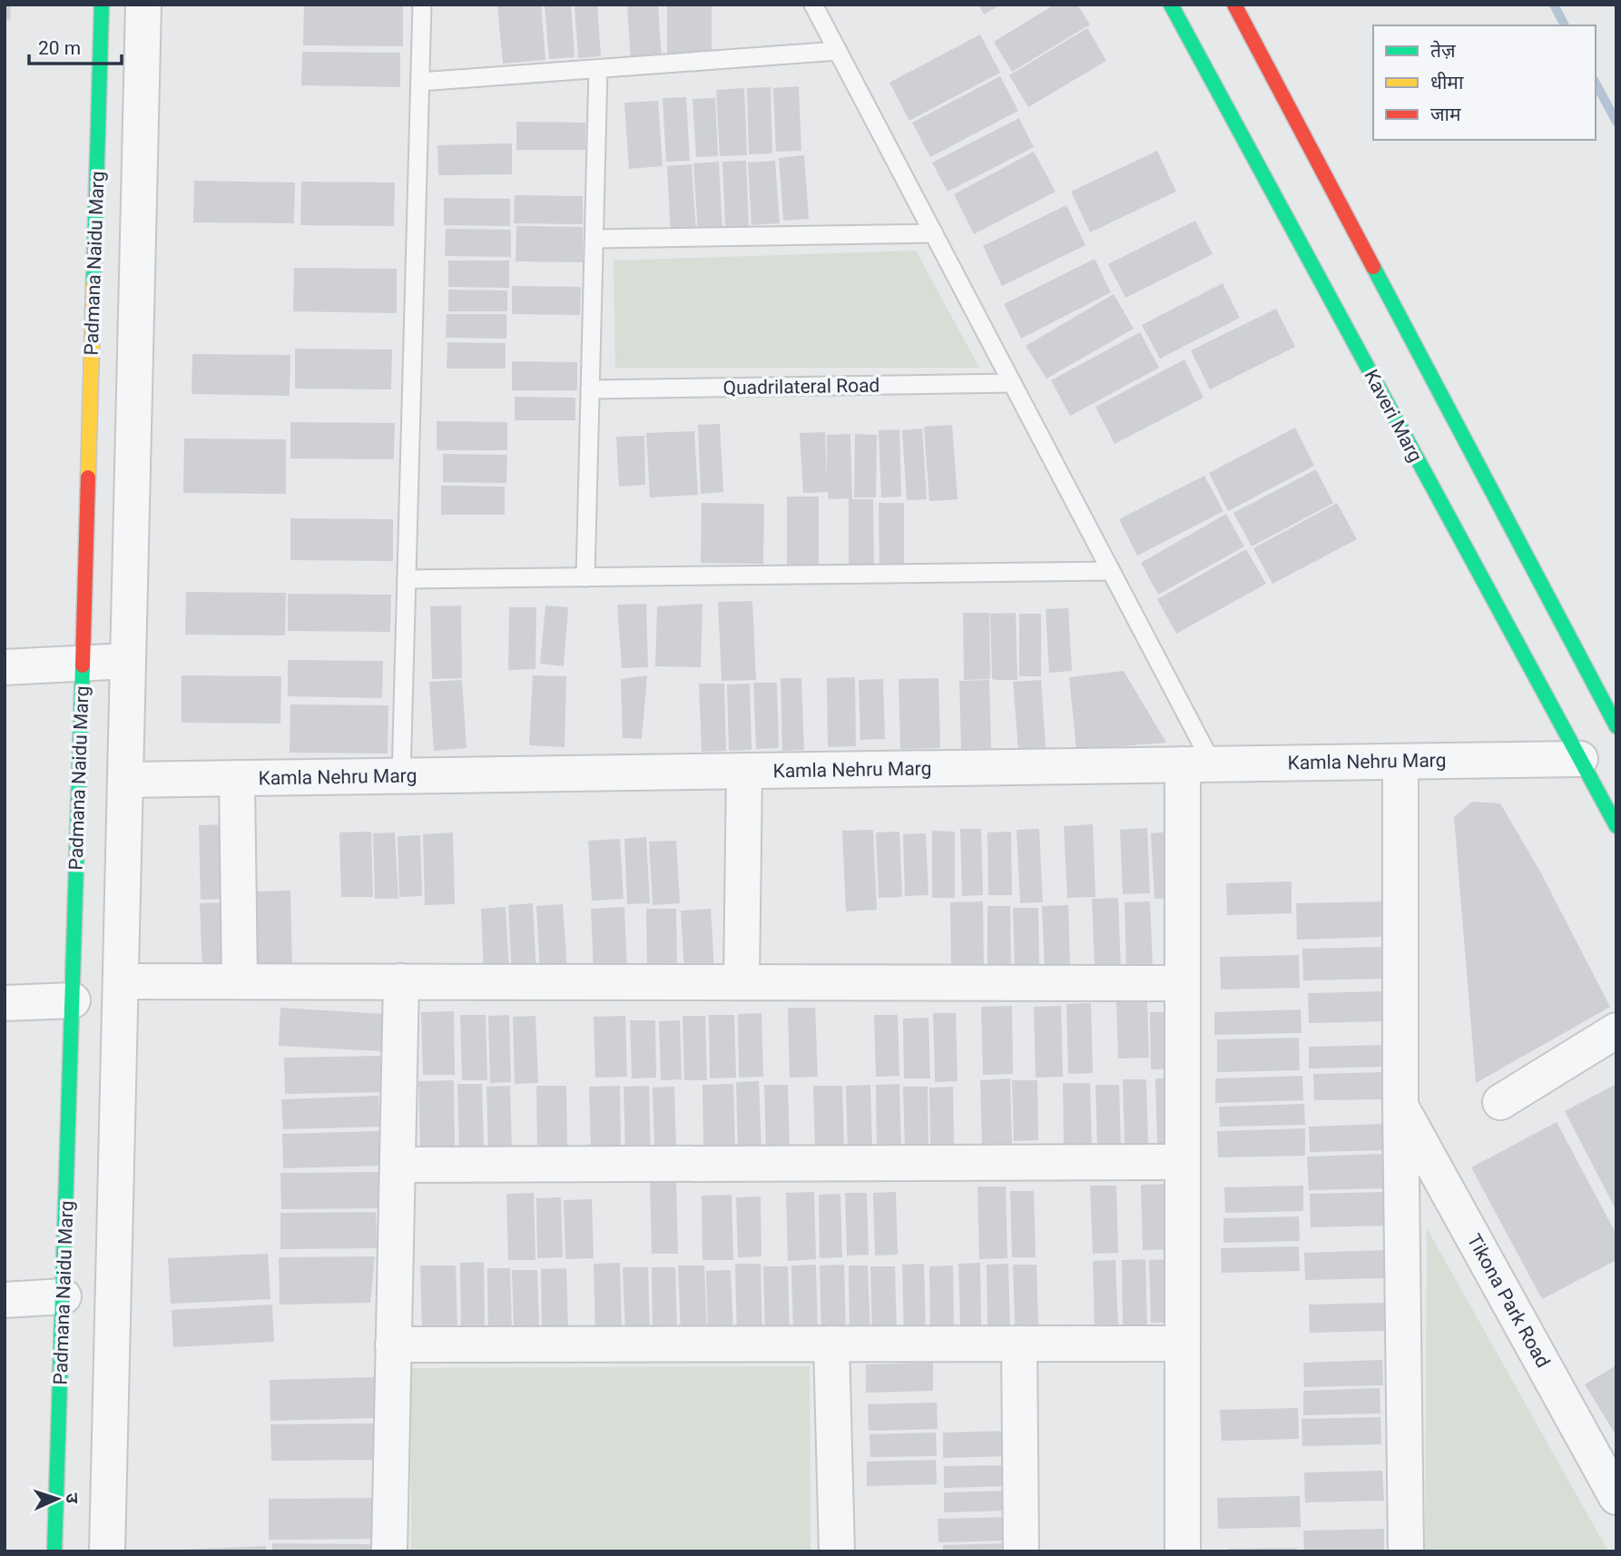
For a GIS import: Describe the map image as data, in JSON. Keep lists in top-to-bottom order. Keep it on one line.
{"streets":{"street":["Padmana Naidu Marg","Kaveri Marg","Kamla Nehru Marg","Tikona Park Road"],"lane":["Quadrilateral Road"]},"crossings":[["Kaveri Marg","Kamla Nehru Marg"],["Kamla Nehru Marg","Tikona Park Road"]],"legend":["तेज़","धीमा","जाम"],"scale_bar":"20 m","north":"right"}
